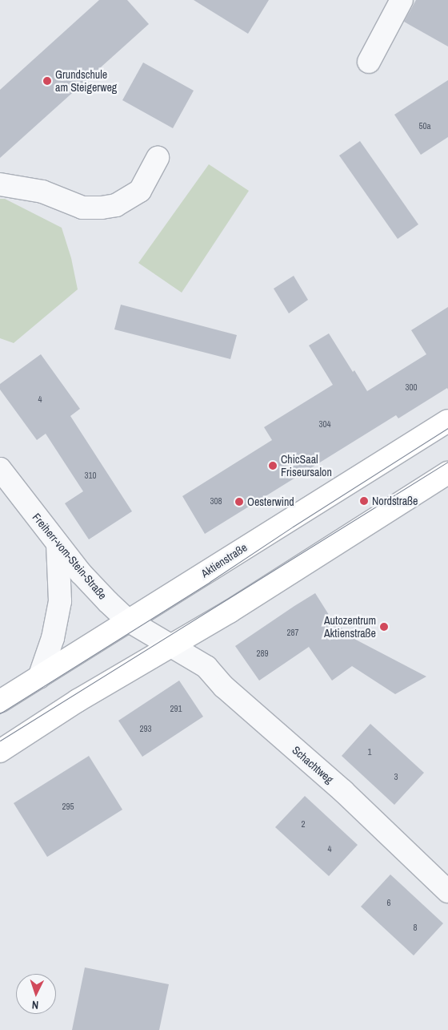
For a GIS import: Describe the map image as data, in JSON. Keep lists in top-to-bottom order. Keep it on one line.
{"streets":{"main road":["Aktienstraße"],"street":["Freiherr-vom-Stein-Straße","Schachtweg"]},"crossings":[["Freiherr-vom-Stein-Straße","Aktienstraße"],["Freiherr-vom-Stein-Straße","Schachtweg"]],"places":["Grundschule am Steigerweg","ChicSaal Friseursalon","Nordstraße","Oesterwind","Autozentrum Aktienstraße"],"house_numbers":["50a","300","4","304","310","308","287","289","291","293","1","3","295","2","4","6","8"],"north":"bottom"}
